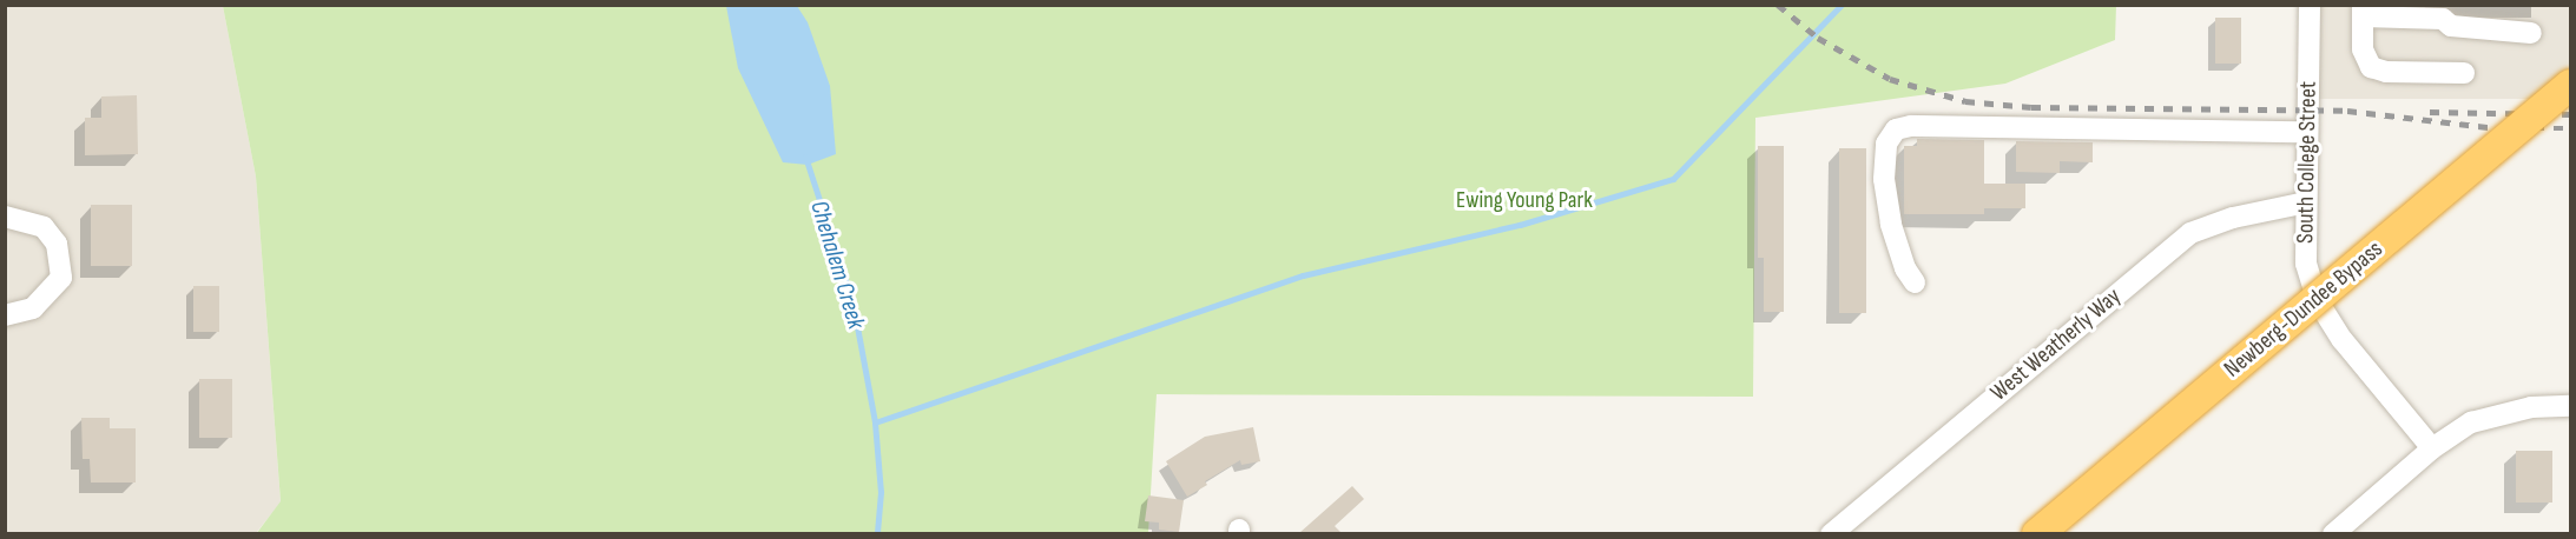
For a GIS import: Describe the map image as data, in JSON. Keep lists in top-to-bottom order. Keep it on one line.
{"streets":{"highway":["Newberg-Dundee Bypass"],"street":["South College Street","West Weatherly Way"]},"crossings":[["South College Street","West Weatherly Way"]],"water":["Chehalem Creek"],"parks":["Ewing Young Park"]}
